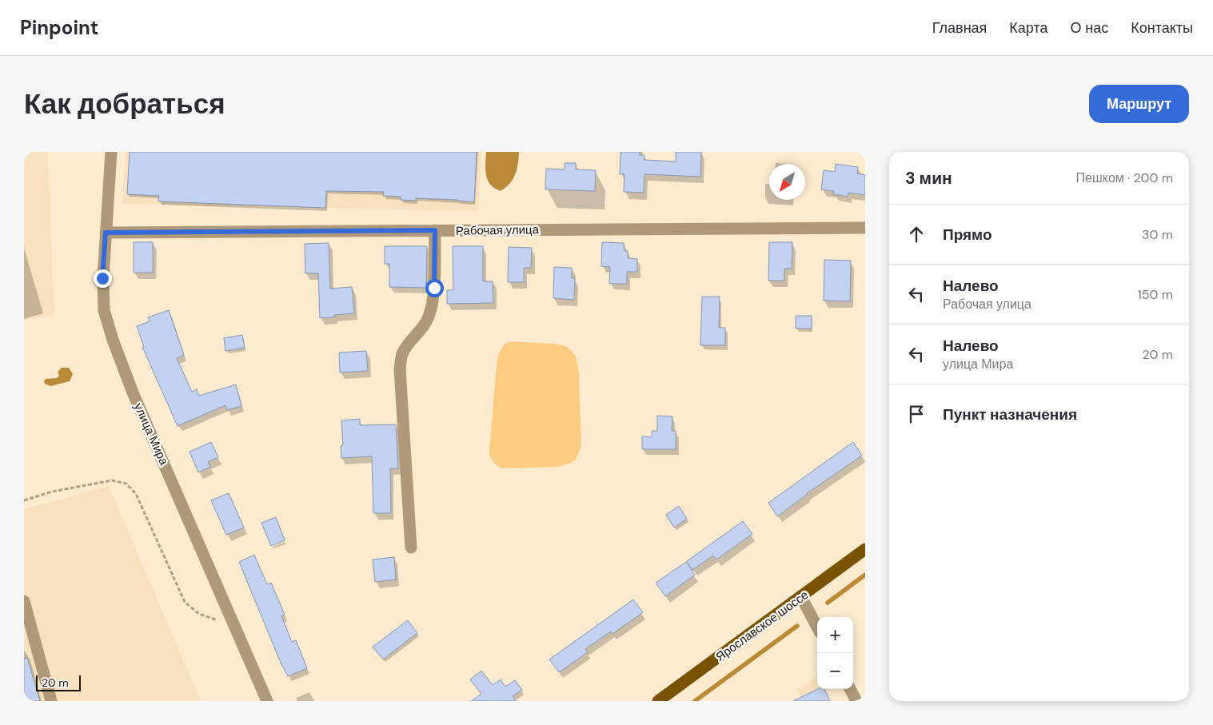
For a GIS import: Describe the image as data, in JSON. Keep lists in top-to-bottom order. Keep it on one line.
{"streets":{"main road":["Ярославское шоссе"],"street":["Рабочая улица","улица Мира"]},"crossings":[["Рабочая улица","улица Мира"]],"scale_bar":"20 m","north":"bottom left","page":{"header":"Pinpoint","nav":["Главная","Карта","О нас","Контакты"],"buttons":"Маршрут","title":"Как добраться","heading":["3 мин","Пешком · 200 m"],"list":[["Прямо","30 m"],["Налево","Рабочая улица","150 m"],["Налево","улица Мира","20 m"],"Пункт назначения"],"map_buttons":["+","−"],"scale":"20 m"}}
